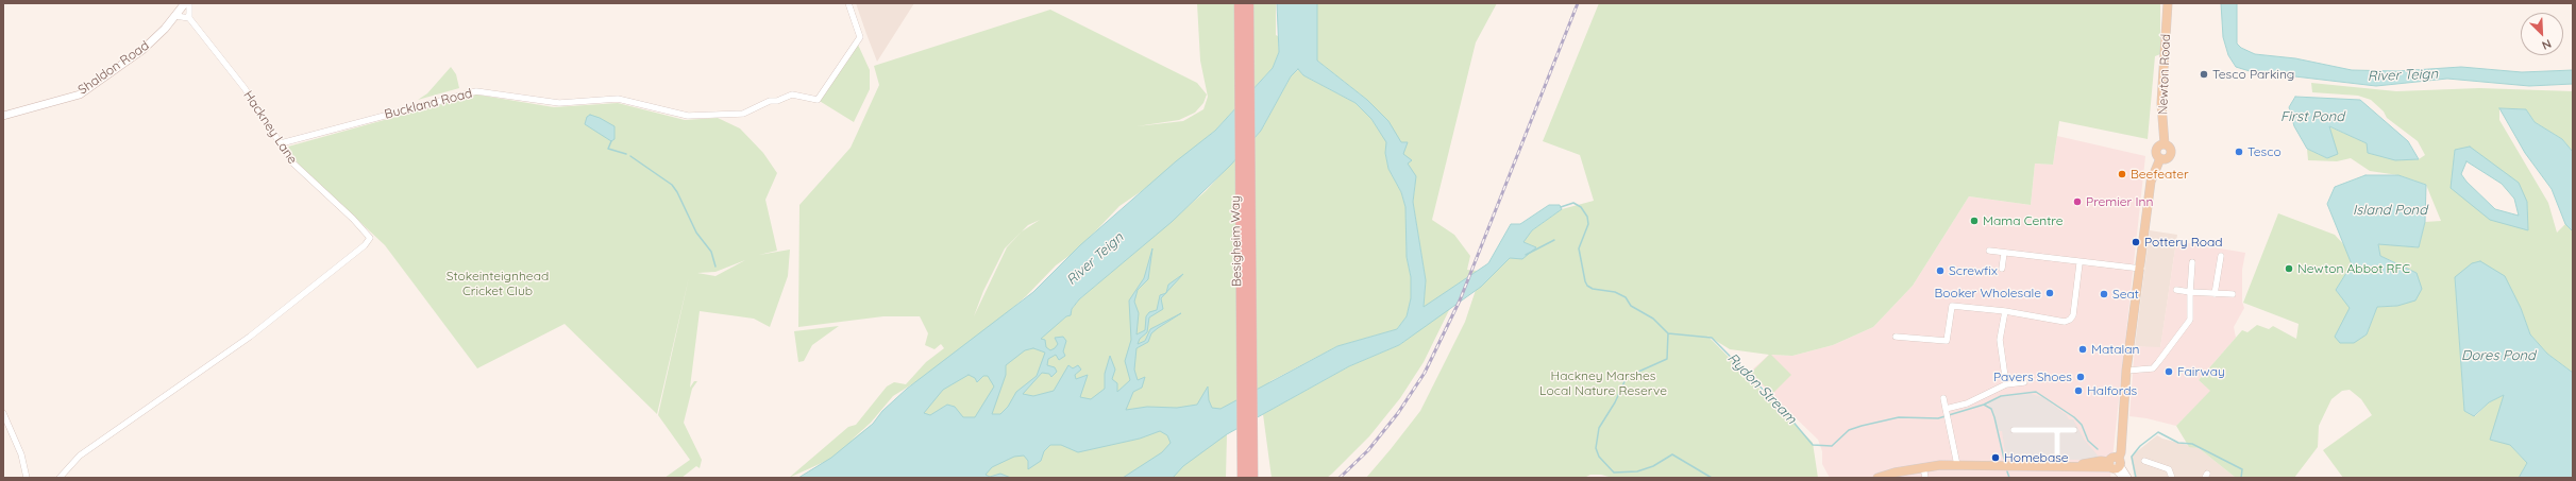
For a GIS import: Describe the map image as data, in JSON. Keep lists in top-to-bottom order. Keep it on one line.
{"streets":{"highway":["Besigheim Way"],"main road":["Newton Road"],"street":["Shaldon Road","Buckland Road","Hackney Lane"]},"crossings":[["Buckland Road","Hackney Lane"]],"water":["River Teign","First Pond","Island Pond","Dores Pond","Rydon Stream"],"parks":["Stokeinteignhead Cricket Club","Hackney Marshes Local Nature Reserve"],"places":["Tesco Parking","Tesco","Beefeater","Premier Inn","Mama Centre","Pottery Road","Newton Abbot RFC","Screwfix","Booker Wholesale","Seat","Matalan","Fairway","Pavers Shoes","Halfords","Homebase"],"north":"bottom right"}
